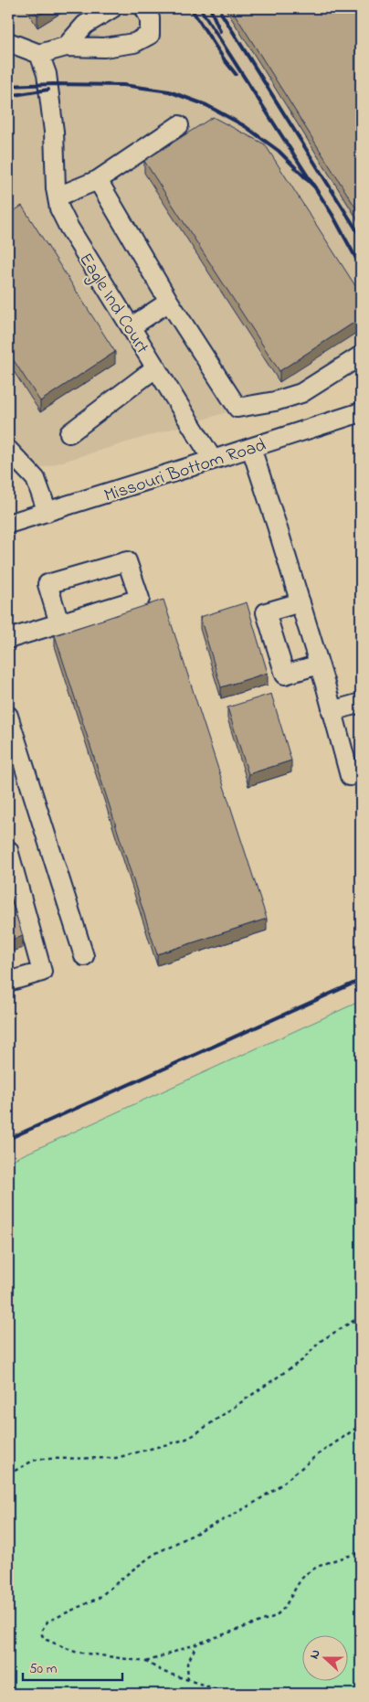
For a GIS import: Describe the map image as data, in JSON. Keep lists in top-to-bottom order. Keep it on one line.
{"streets":{"street":["Eagle Ind Court","Missouri Bottom Road"]},"crossings":[["Eagle Ind Court","Missouri Bottom Road"]],"scale_bar":"50 m","north":"left"}
